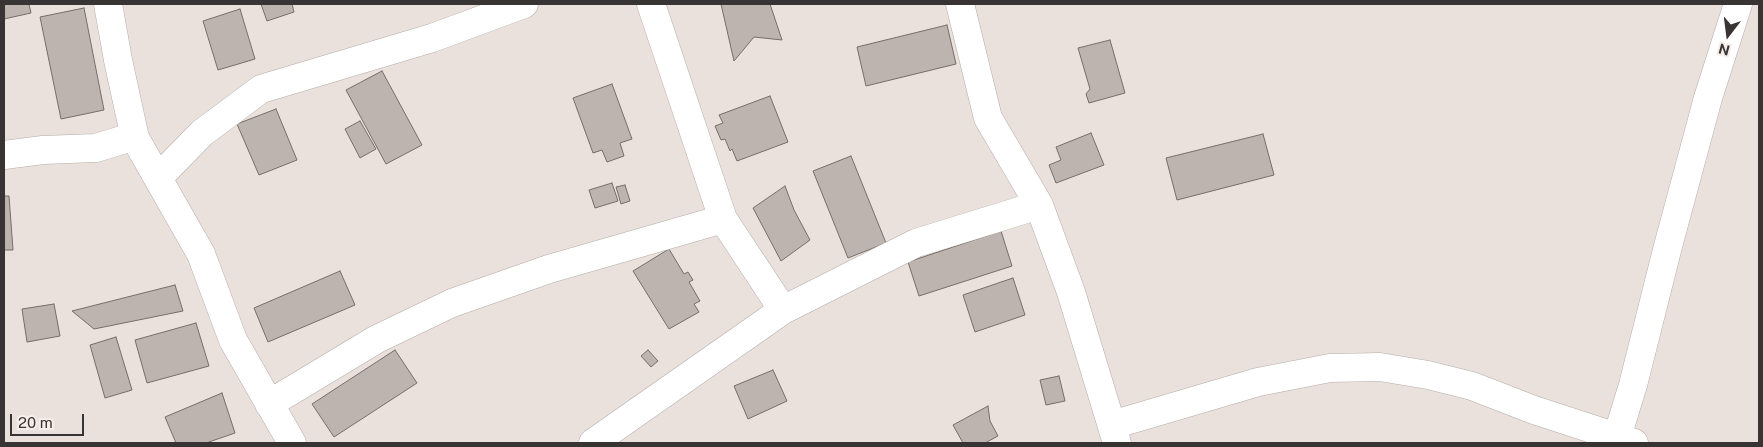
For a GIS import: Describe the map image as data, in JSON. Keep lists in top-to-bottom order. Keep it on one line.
{"scale_bar":"20 m","north":"bottom"}
